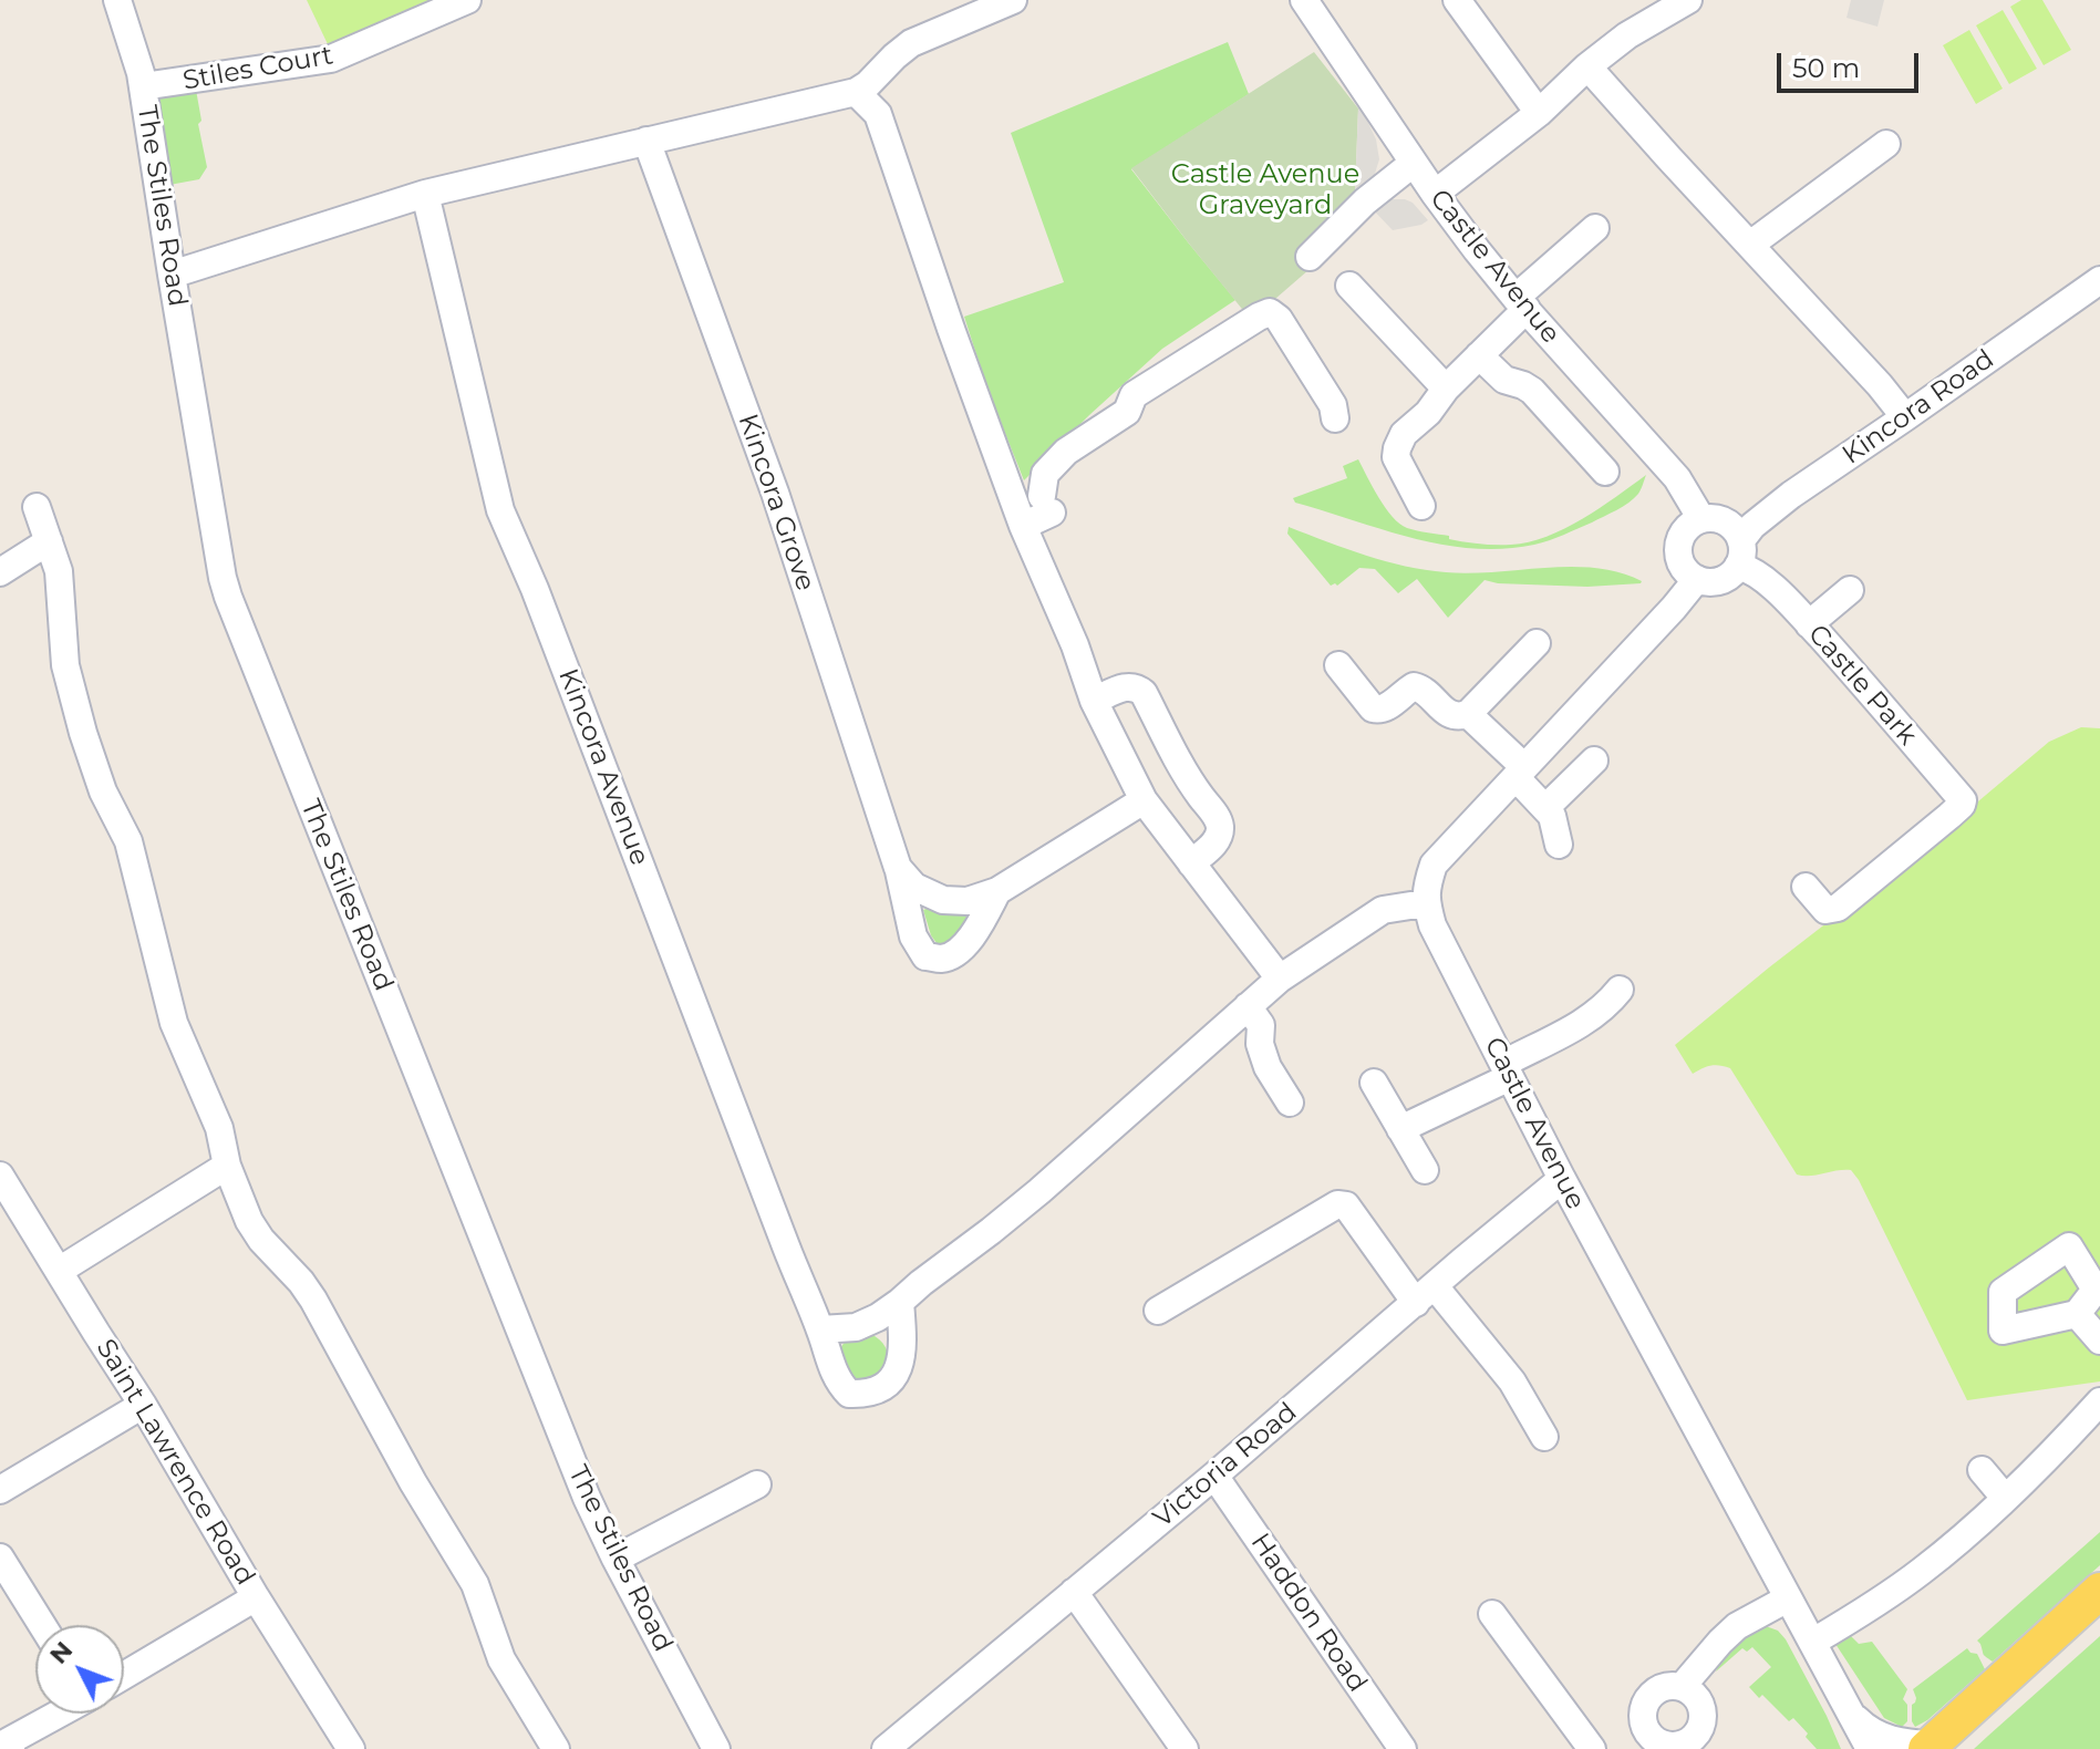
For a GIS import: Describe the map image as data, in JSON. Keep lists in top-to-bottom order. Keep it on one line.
{"streets":{"street":["Stiles Court","The Stiles Road","Castle Avenue","Kincora Road","Kincora Grove","Castle Park","Kincora Avenue","Saint Lawrence Road","Victoria Road","Haddon Road"]},"crossings":[["Stiles Court","The Stiles Road"],["Castle Avenue","Kincora Road"],["Castle Avenue","Castle Park"],["Castle Avenue","Victoria Road"],["Kincora Road","Castle Park"],["Victoria Road","Haddon Road"]],"parks":["Castle Avenue Graveyard"],"scale_bar":"50 m","north":"top left"}
